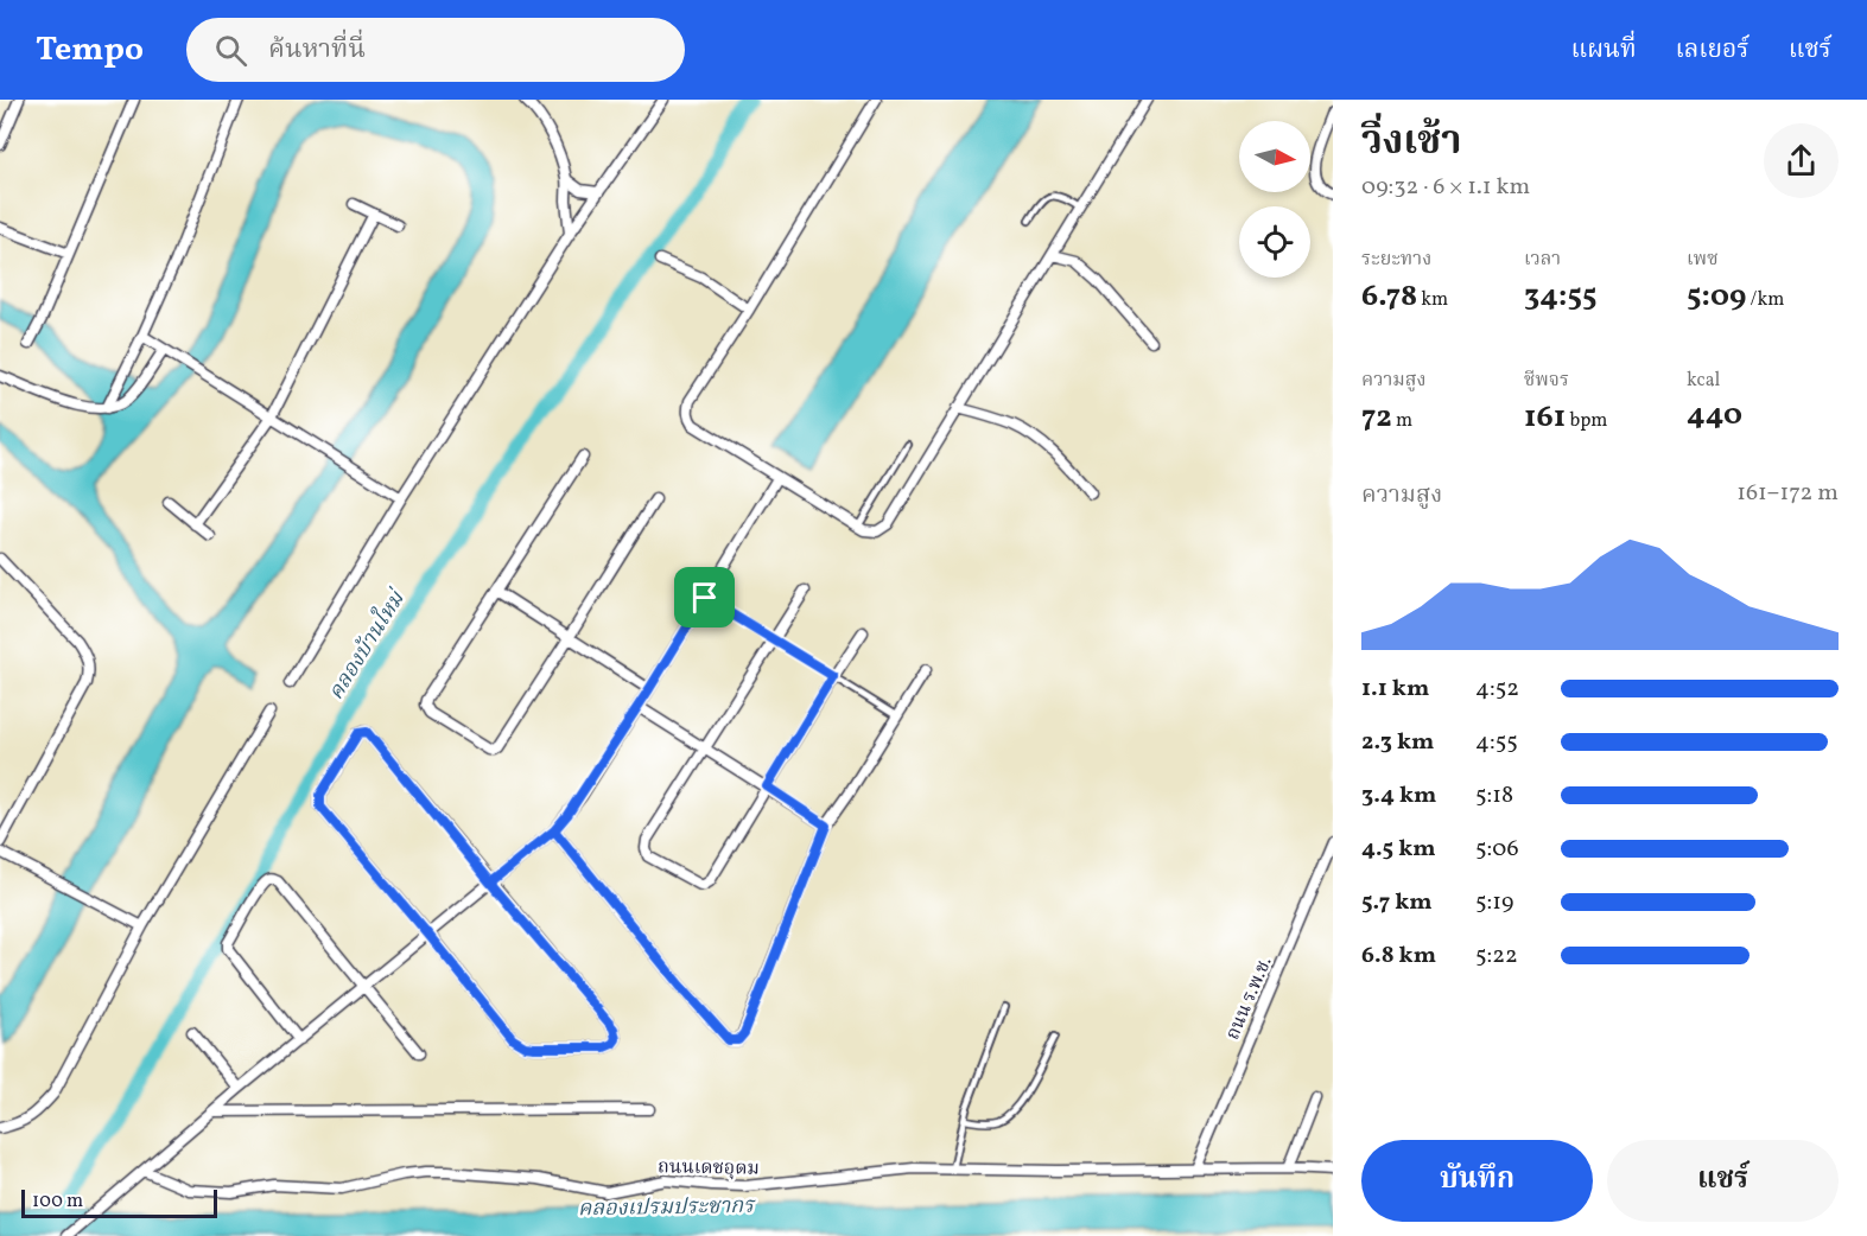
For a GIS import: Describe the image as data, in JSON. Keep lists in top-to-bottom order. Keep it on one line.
{"streets":{"street":["ถนน ร.พ.ช.","ถนนเดชอุดม"]},"crossings":[["ถนน ร.พ.ช.","ถนนเดชอุดม"]],"water":["คลองบ้านใหม่","คลองเปรมประชากร"],"scale_bar":"100 m","north":"right","page":{"header":"Tempo","search":"ค้นหาที่นี่","nav":["แผนที่","เลเยอร์","แชร์"],"heading":["วิ่งเช้า","09:32 · 6 × 1.1 km"],"stats":[["ระยะทาง","6.78 km"],["เวลา","34:55"],["เพซ","5:09 /km"],["ความสูง","72 m"],["ชีพจร","161 bpm"],["kcal","440"]],"chart":["ความสูง","161–172 m"],"list":[{"name":"1.1 km","note":"4:52"},{"name":"2.3 km","note":"4:55"},{"name":"3.4 km","note":"5:18"},{"name":"4.5 km","note":"5:06"},{"name":"5.7 km","note":"5:19"},{"name":"6.8 km","note":"5:22"}],"buttons":["บันทึก","แชร์"],"scale":"100 m"}}
